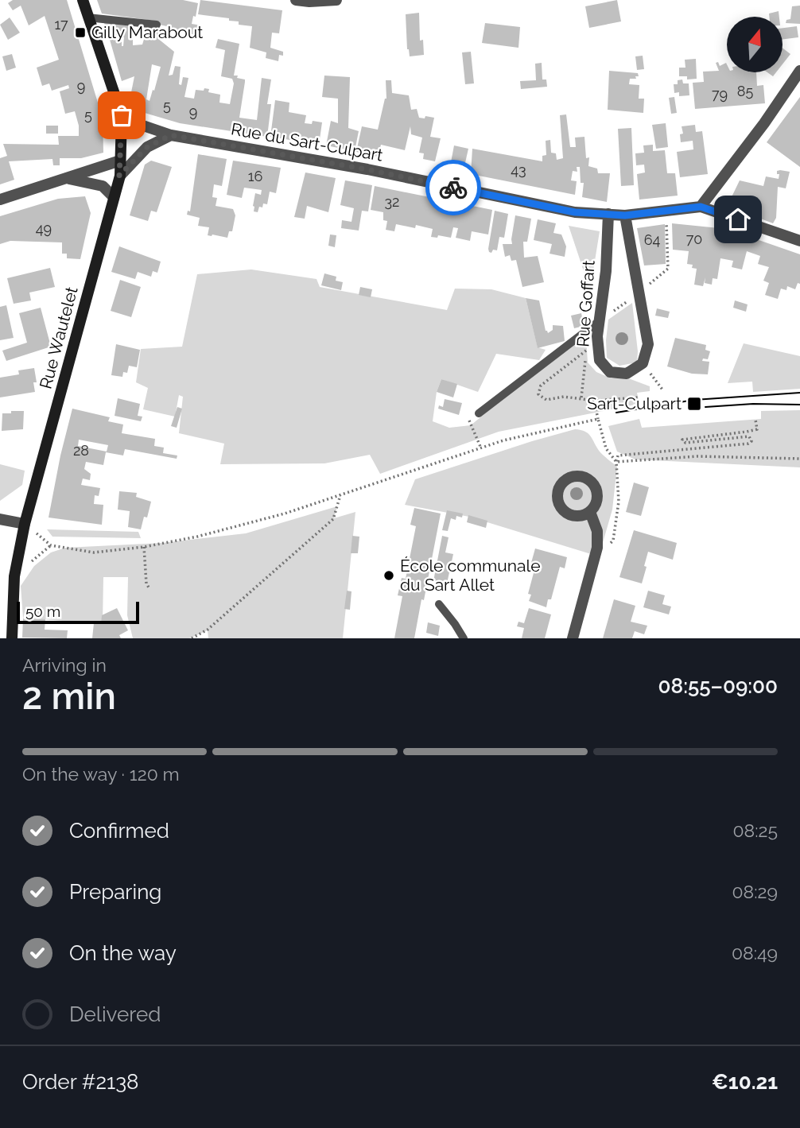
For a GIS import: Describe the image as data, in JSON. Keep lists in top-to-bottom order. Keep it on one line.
{"streets":{"street":["Rue du Sart-Culpart","Rue Goffart","Rue Wautelet"]},"crossings":[["Rue du Sart-Culpart","Rue Goffart"],["Rue du Sart-Culpart","Rue Wautelet"]],"places":{"transit":["Gilly Marabout","Sart-Culpart"],"other":["École communale du Sart Allet"]},"house_numbers":["17","9","85","79","5","9","5","43","16","32","49","70","64","28"],"scale_bar":"50 m","north":"top","page":{"scale":"50 m","heading":["2 min","Arriving in","08:55–09:00"],"panel":["Order #2138","€10.21"],"bar":"On the way · 120 m","list":[["Confirmed","08:25"],["Preparing","08:29"],["On the way","08:49"],"Delivered"]}}
